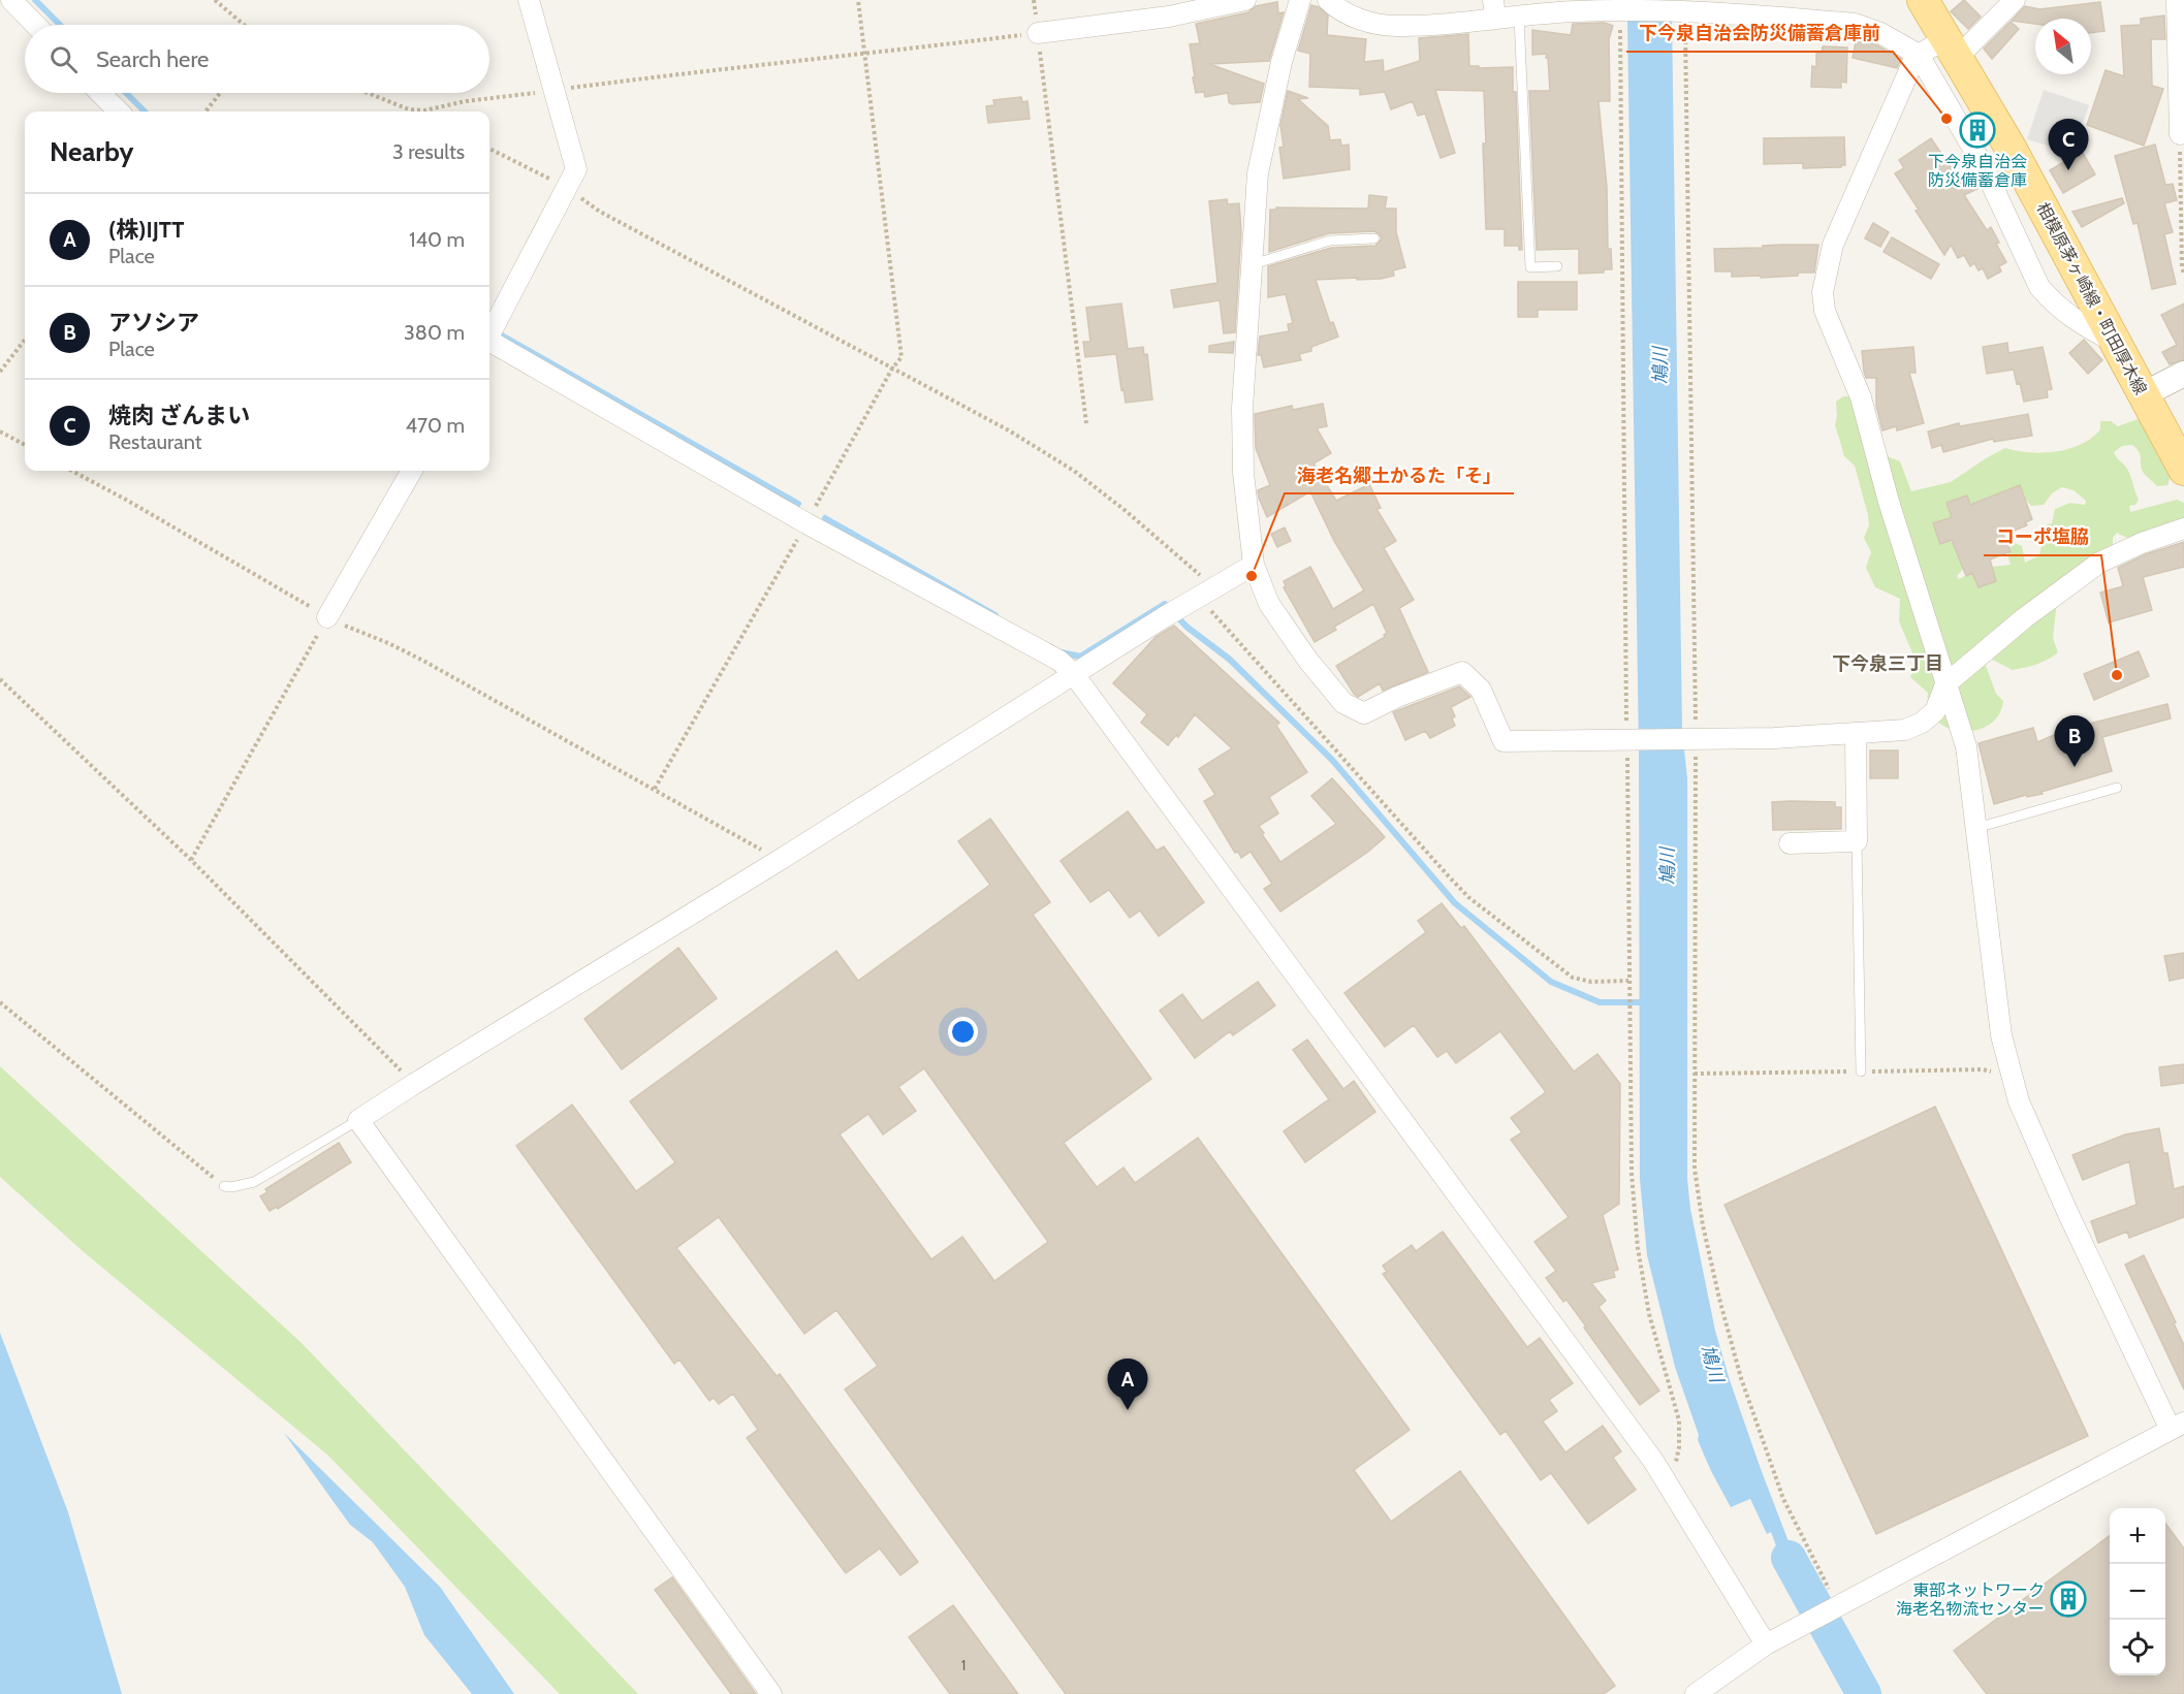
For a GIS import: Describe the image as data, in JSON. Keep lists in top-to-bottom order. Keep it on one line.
{"streets":{"main road":["相模原茅ヶ崎線・町田厚木線"]},"districts":["下今泉三丁目"],"water":["鳩川"],"places":{"other":["下今泉自治会防災備蓄倉庫前","海老名郷土かるた「そ」","コーポ塩脇"],"building":["下今泉自治会 防災備蓄倉庫","東部ネットワーク 海老名物流センター"]},"house_numbers":["1"],"north":"top left","page":{"search":"Search here","heading":["Nearby","3 results"],"pins":["C","B","A"],"list":[{"mark":"A","name":"(株)IJTT","note":"Place","value":"140 m"},{"mark":"B","name":"アソシア","note":"Place","value":"380 m"},{"mark":"C","name":"焼肉 ざんまい","note":"Restaurant","value":"470 m"}],"map_buttons":["+","−"]}}
